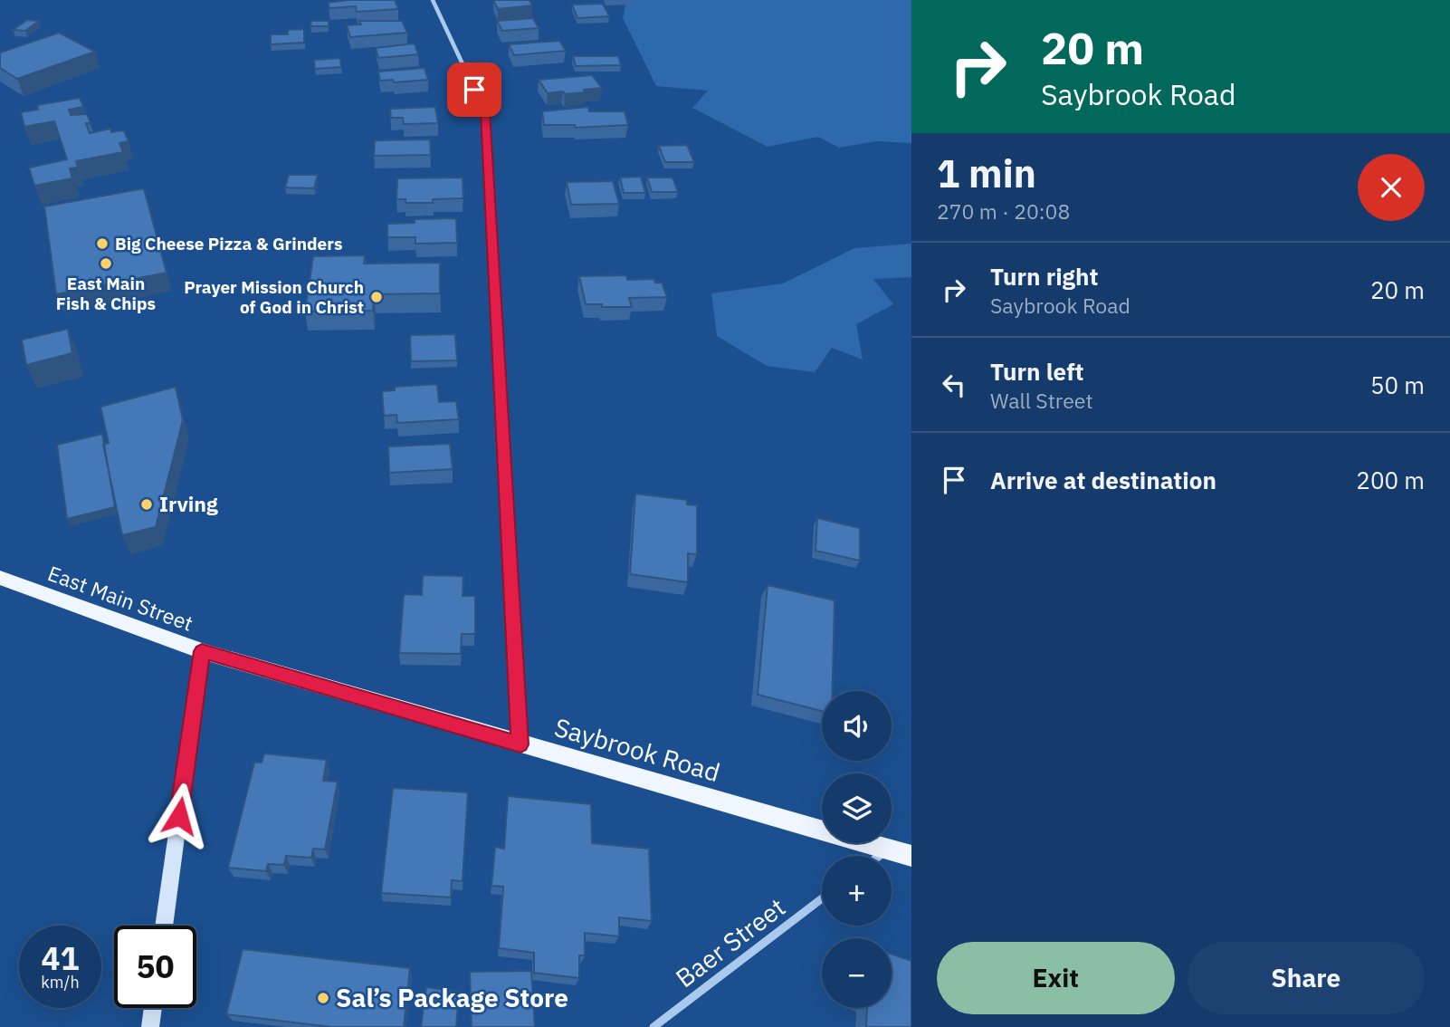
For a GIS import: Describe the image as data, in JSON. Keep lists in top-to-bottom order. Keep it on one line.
{"streets":{"main road":["East Main Street","Saybrook Road"],"street":["Baer Street"]},"crossings":[["East Main Street","Saybrook Road"]],"places":["Big Cheese Pizza & Grinders","East Main Fish & Chips","Prayer Mission Church of God in Christ","Irving","Sal’s Package Store"],"page":{"turn":["20 m","Saybrook Road"],"heading":["1 min","270 m · 20:08"],"list":[{"name":"Turn right","note":"Saybrook Road","value":"20 m"},{"name":"Turn left","note":"Wall Street","value":"50 m"},{"name":"Arrive at destination","value":"200 m"}],"map_buttons":["+","−"],"speed":"41 km/h","limit":"50","buttons":["Exit","Share"]}}
